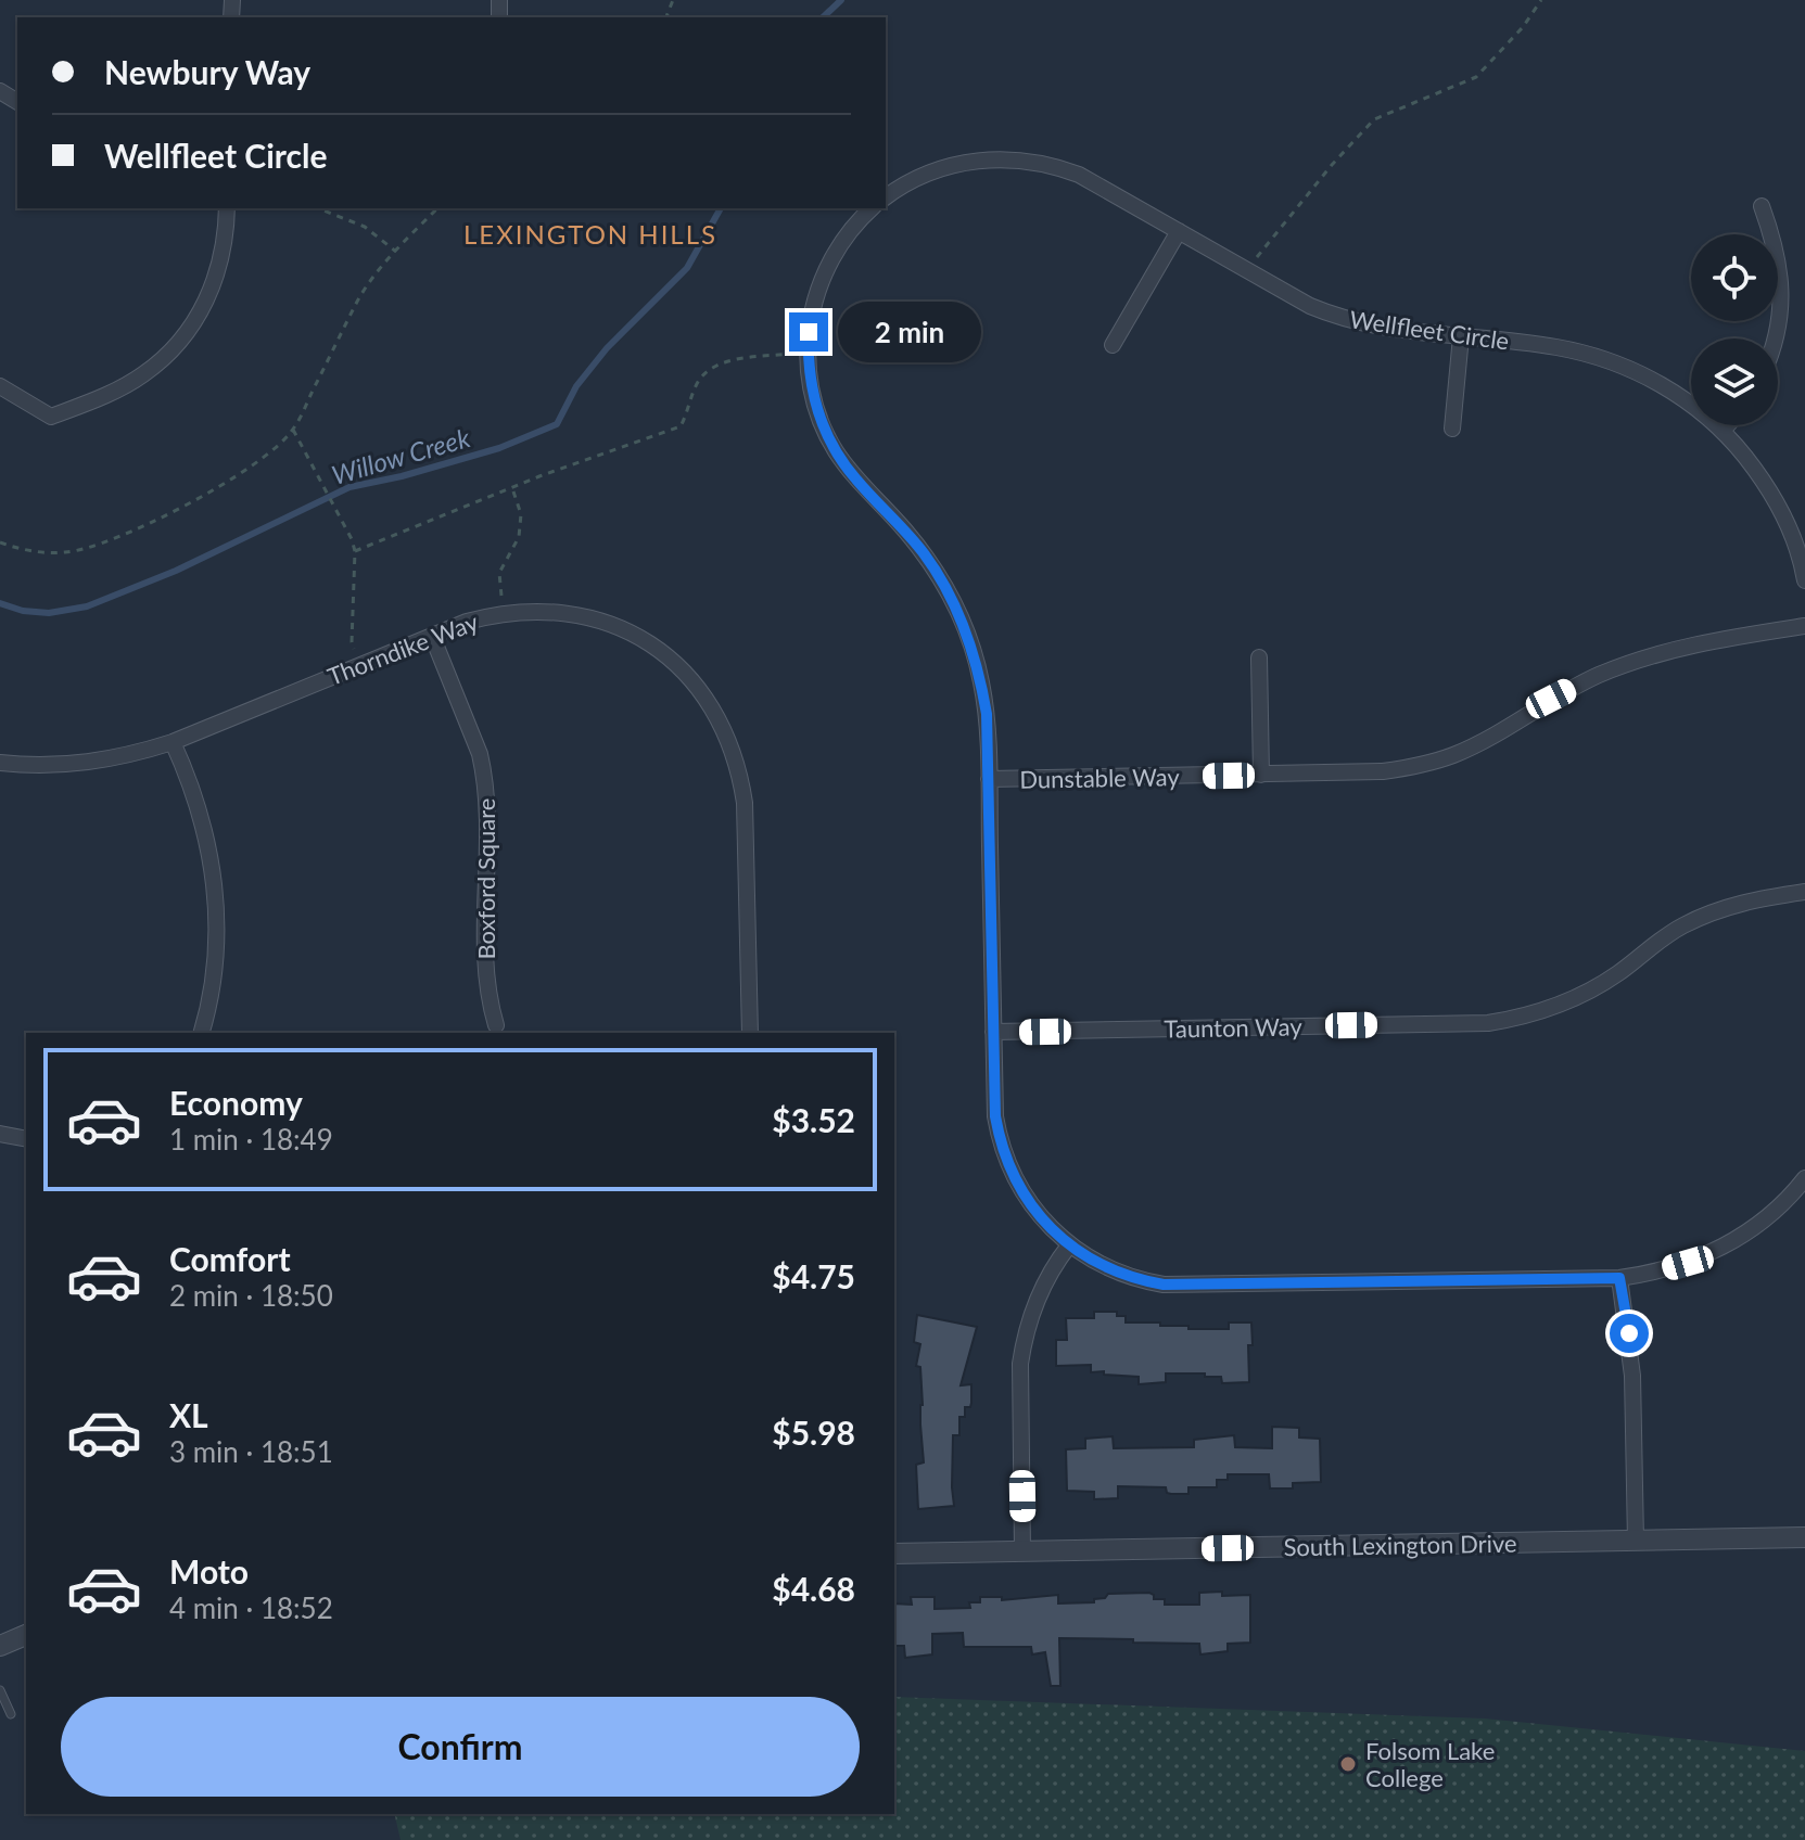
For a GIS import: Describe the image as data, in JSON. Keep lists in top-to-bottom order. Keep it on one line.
{"streets":{"street":["Wellfleet Circle","Thorndike Way","Dunstable Way","Boxford Square","Taunton Way","South Lexington Drive"]},"crossings":[["Thorndike Way","Boxford Square"]],"districts":["LEXINGTON HILLS"],"water":["Willow Creek"],"places":["Folsom Lake College"],"page":{"banner":["Newbury Way","Wellfleet Circle"],"bubble":"2 min","list":[{"name":"Economy","note":"1 min · 18:49","value":"$3.52"},{"name":"Comfort","note":"2 min · 18:50","value":"$4.75"},{"name":"XL","note":"3 min · 18:51","value":"$5.98"},{"name":"Moto","note":"4 min · 18:52","value":"$4.68"}],"buttons":"Confirm"}}
